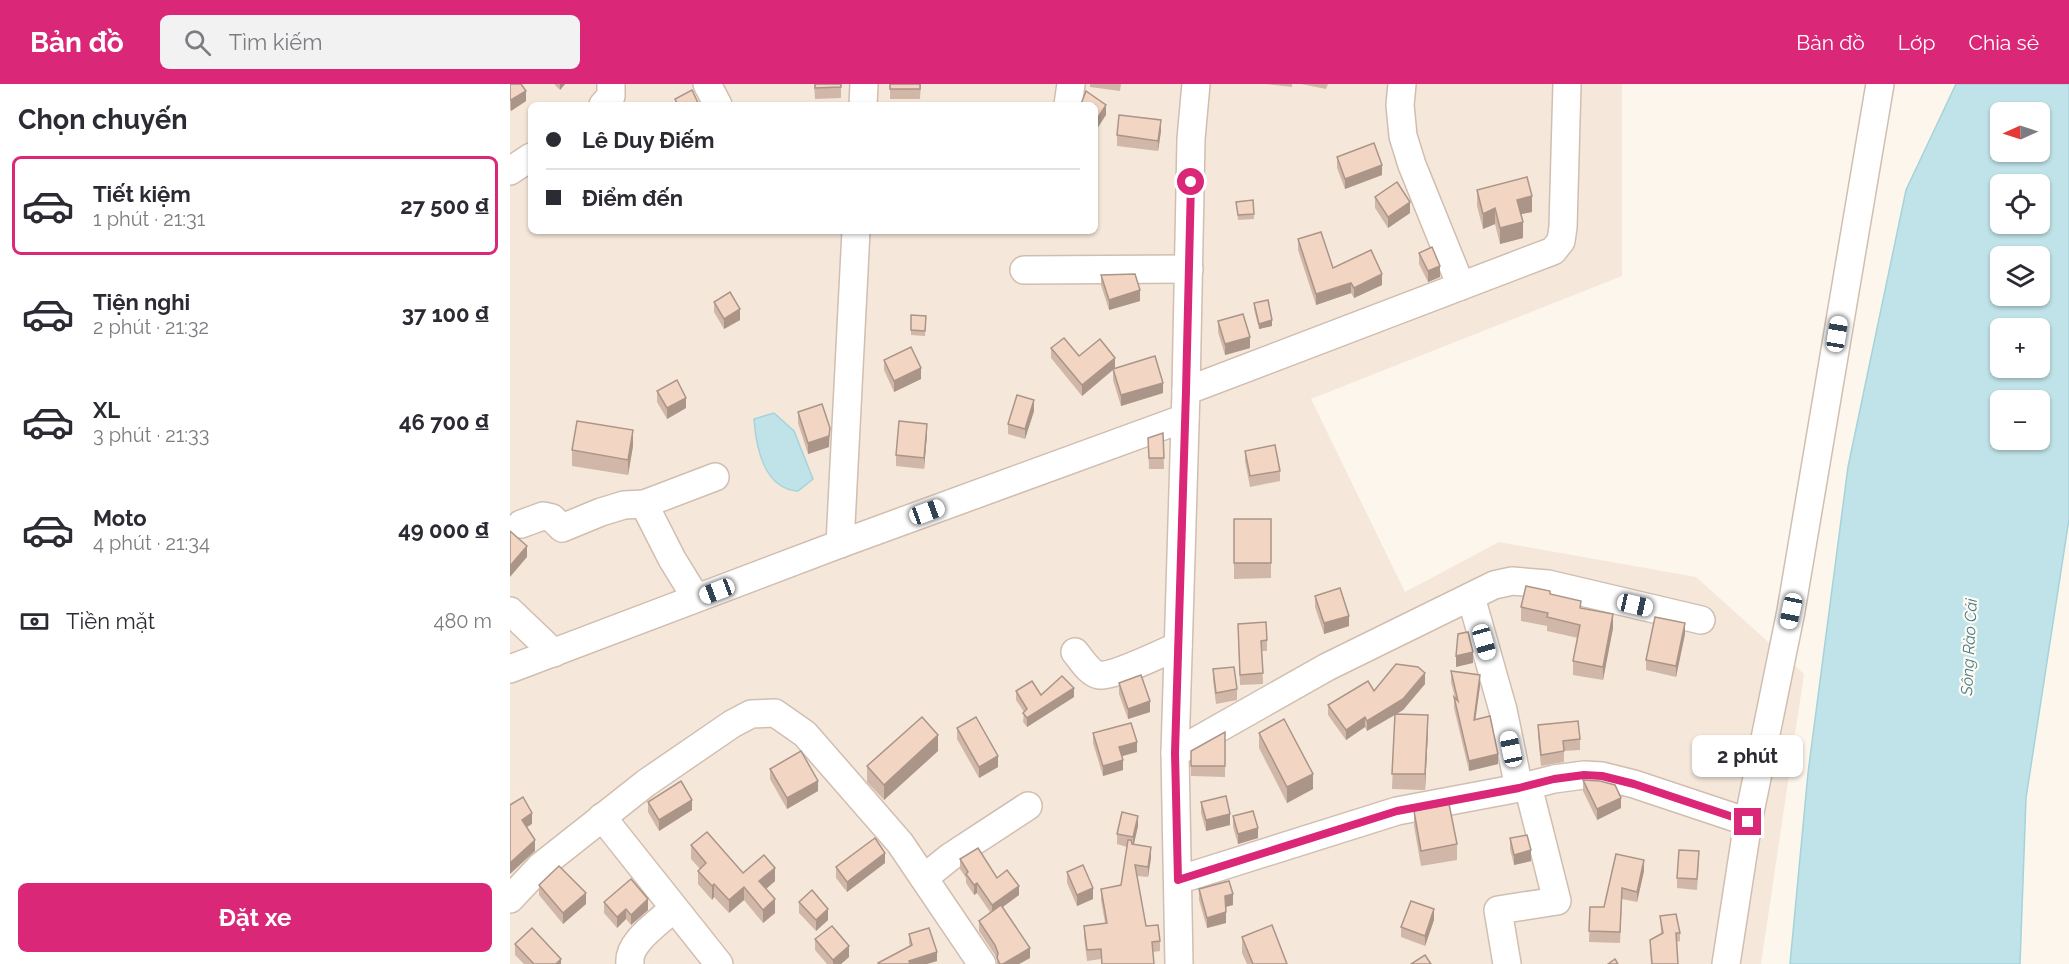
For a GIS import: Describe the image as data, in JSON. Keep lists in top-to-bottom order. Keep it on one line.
{"water":["Sông Rào Cái"],"north":"left","page":{"header":"Bản đồ","search":"Tìm kiếm","nav":["Bản đồ","Lớp","Chia sẻ"],"heading":"Chọn chuyến","map_buttons":["+","−"],"banner":["Lê Duy Điếm","Điểm đến"],"list":[{"name":"Tiết kiệm","note":"1 phút · 21:31","value":"27 500 ₫"},{"name":"Tiện nghi","note":"2 phút · 21:32","value":"37 100 ₫"},{"name":"XL","note":"3 phút · 21:33","value":"46 700 ₫"},{"name":"Moto","note":"4 phút · 21:34","value":"49 000 ₫"}],"pay":["Tiền mặt","480 m"],"bubble":"2 phút","buttons":"Đặt xe"}}
